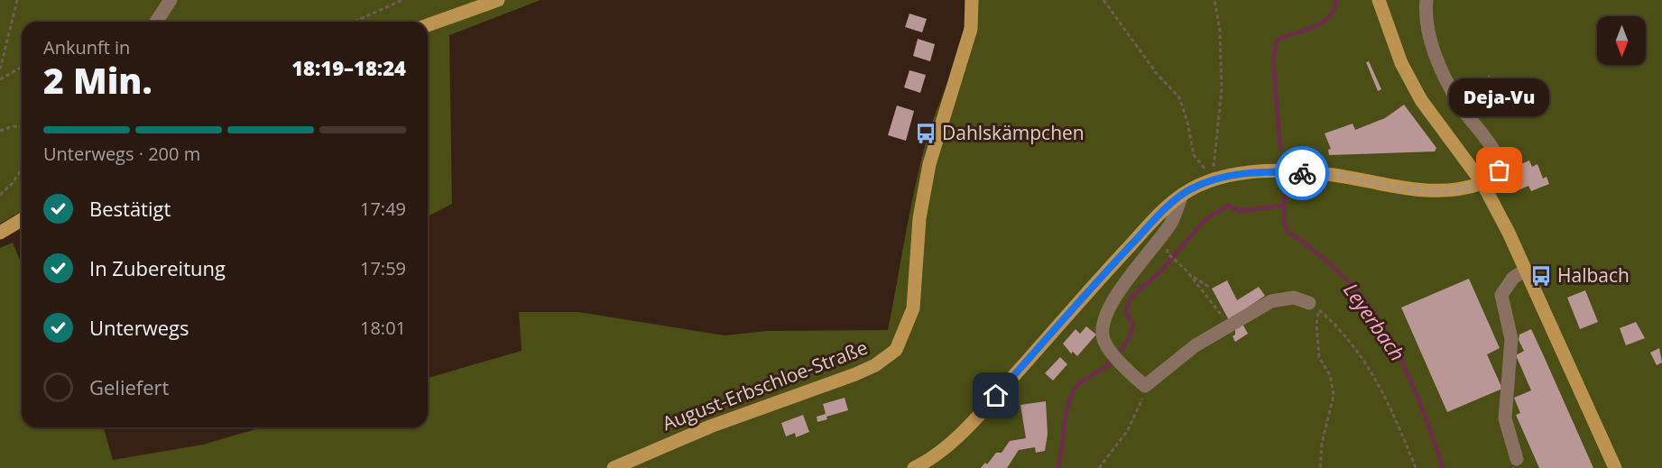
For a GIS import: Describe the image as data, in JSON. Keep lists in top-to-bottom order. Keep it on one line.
{"streets":{"main road":["August-Erbschloe-Straße"]},"water":["Leyerbach"],"places":{"bus stop":["Dahlskämpchen","Halbach"],"other":["Deja-Vu"]},"north":"bottom","page":{"heading":["2 Min.","Ankunft in","18:19–18:24"],"bubble":"Deja-Vu","bar":"Unterwegs · 200 m","list":[["Bestätigt","17:49"],["In Zubereitung","17:59"],["Unterwegs","18:01"],"Geliefert"]}}
